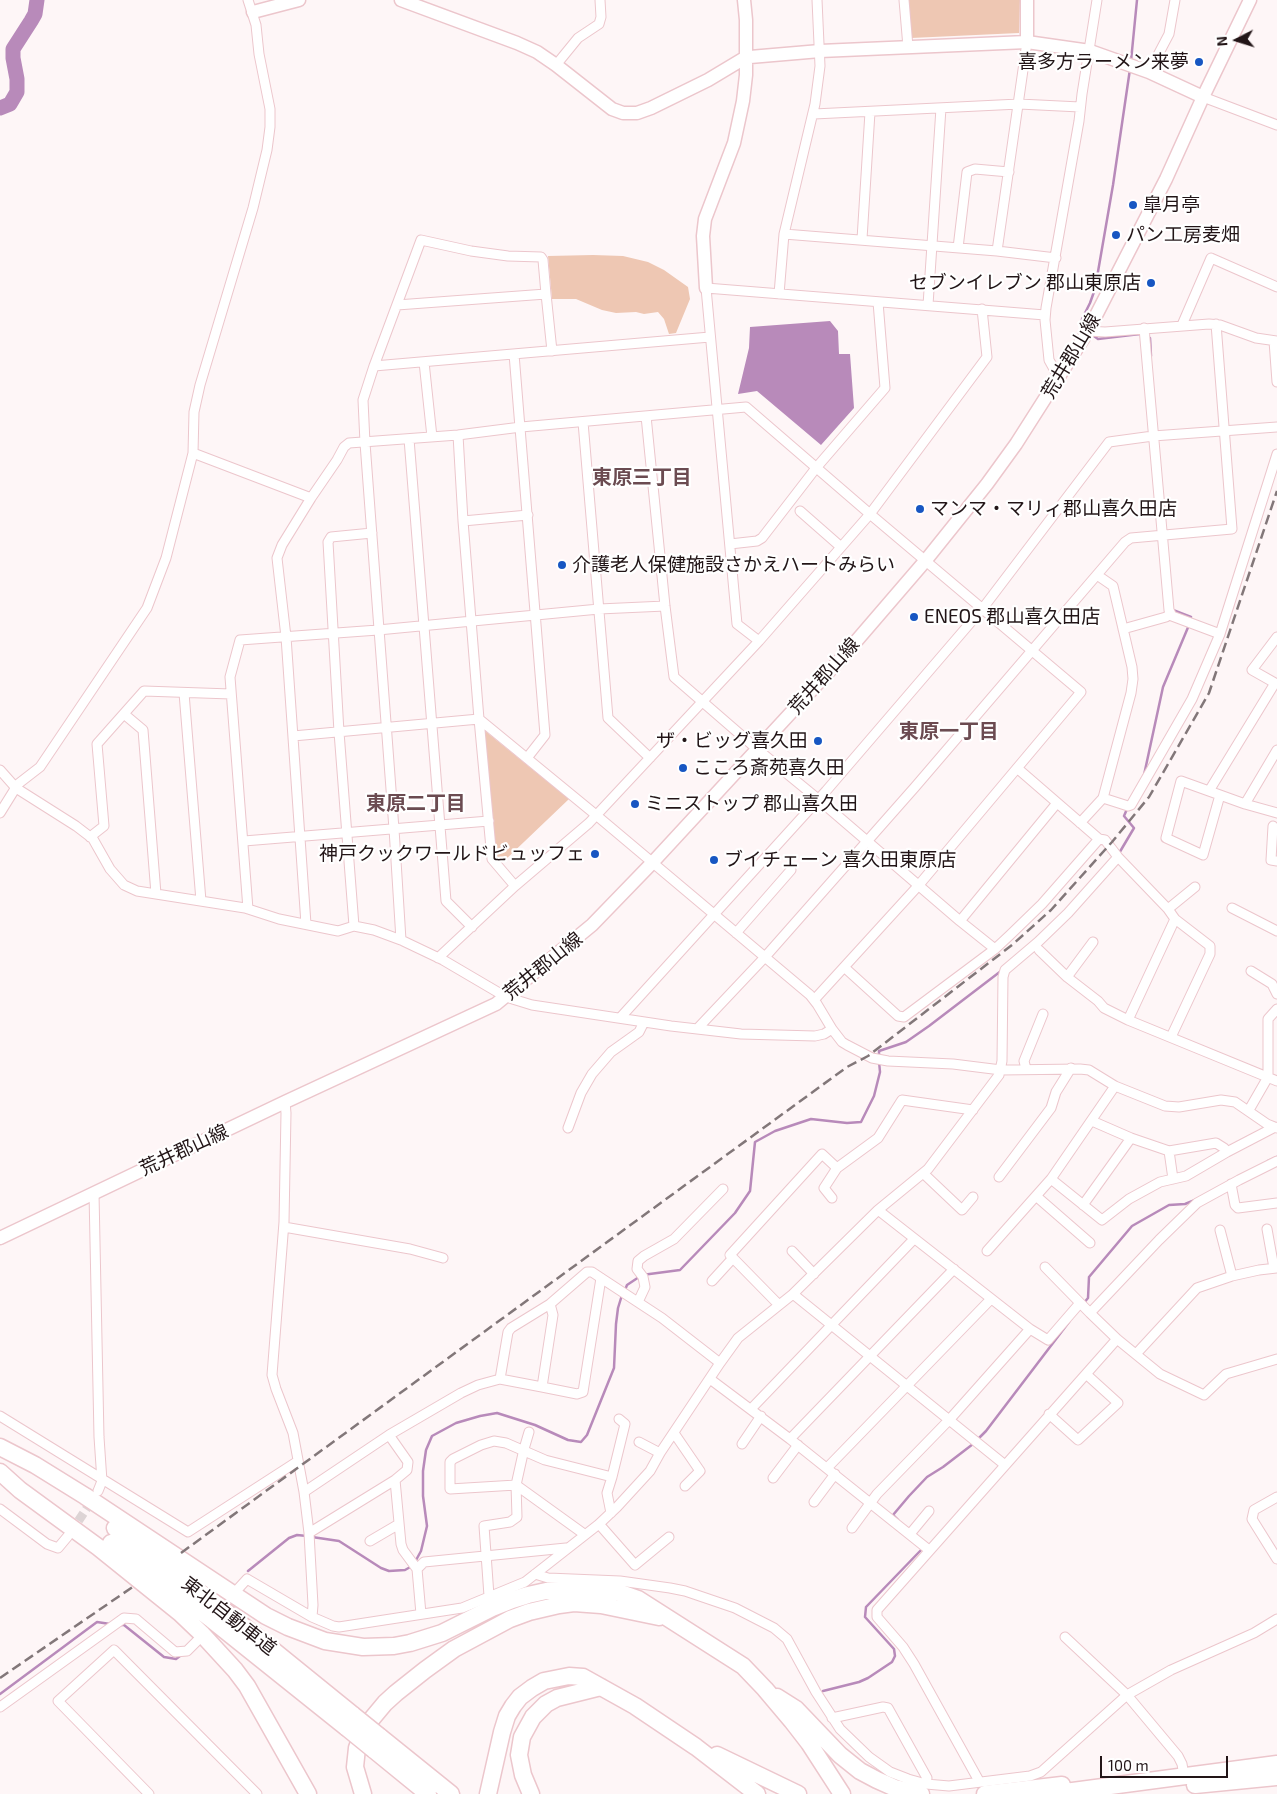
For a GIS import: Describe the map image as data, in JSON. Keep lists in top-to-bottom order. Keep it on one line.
{"streets":{"highway":["東北自動車道"],"main road":["荒井郡山線"]},"districts":["東原三丁目","東原一丁目","東原二丁目"],"places":["喜多方ラーメン来夢","皐月亭","パン工房麦畑","セブンイレブン 郡山東原店","マンマ・マリィ郡山喜久田店","介護老人保健施設さかえハートみらい","ENEOS 郡山喜久田店","ザ・ビッグ喜久田","こころ斎苑喜久田","ミニストップ 郡山喜久田","神戸クックワールドビュッフェ","ブイチェーン 喜久田東原店"],"scale_bar":"100 m","north":"left"}
